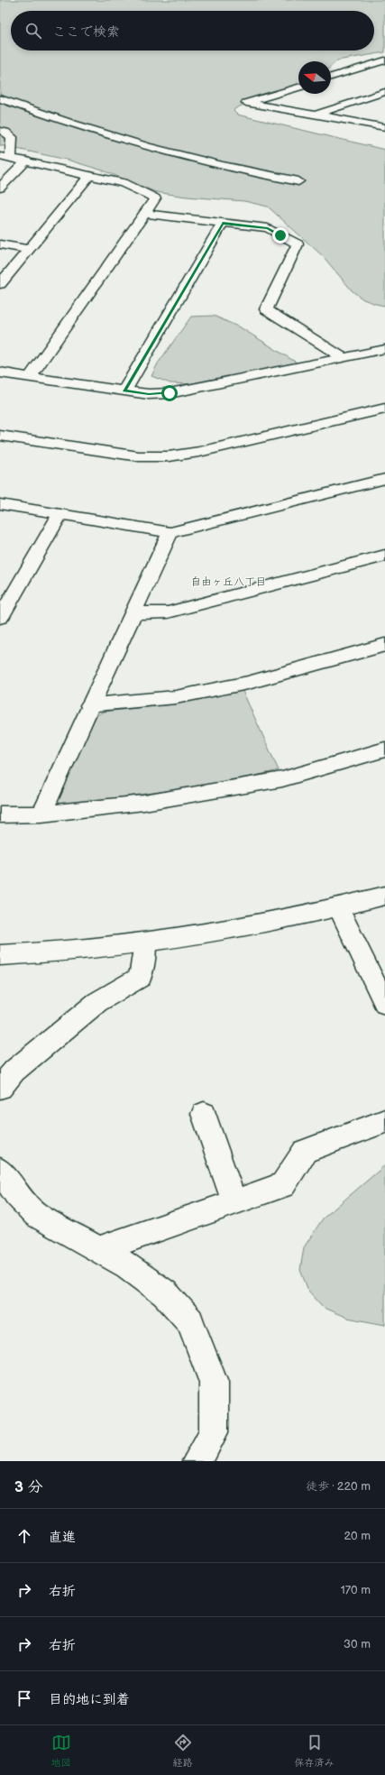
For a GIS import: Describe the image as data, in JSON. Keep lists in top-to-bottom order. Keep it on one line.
{"districts":["自由ヶ丘八丁目"],"north":"left","page":{"search":"ここで検索","heading":["3 分","徒歩 · 220 m"],"list":[["直進","20 m"],["右折","170 m"],["右折","30 m"],"目的地に到着"],"nav":["地図","経路","保存済み"]}}
